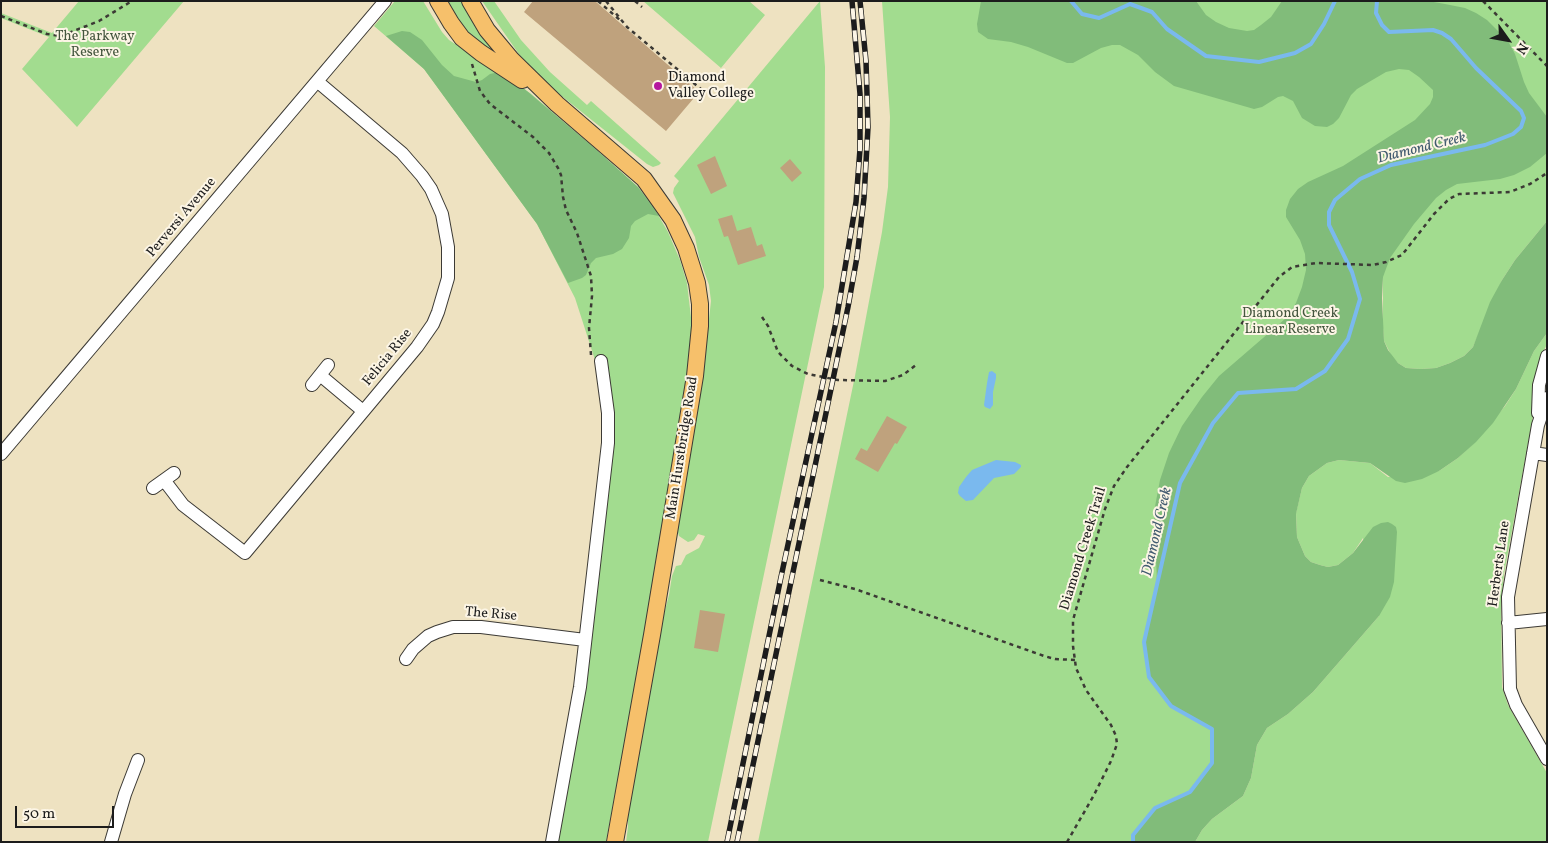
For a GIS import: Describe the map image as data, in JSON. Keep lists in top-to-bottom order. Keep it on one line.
{"streets":{"main road":["Main Hurstbridge Road"],"street":["Perversi Avenue","Felicia Rise","Herberts Lane","The Rise"],"path":["Diamond Creek Trail"]},"crossings":[["Perversi Avenue","Felicia Rise"]],"water":["Diamond Creek"],"parks":["The Parkway Reserve","Diamond Creek Linear Reserve"],"places":["Diamond Valley College"],"scale_bar":"50 m","north":"bottom right"}
